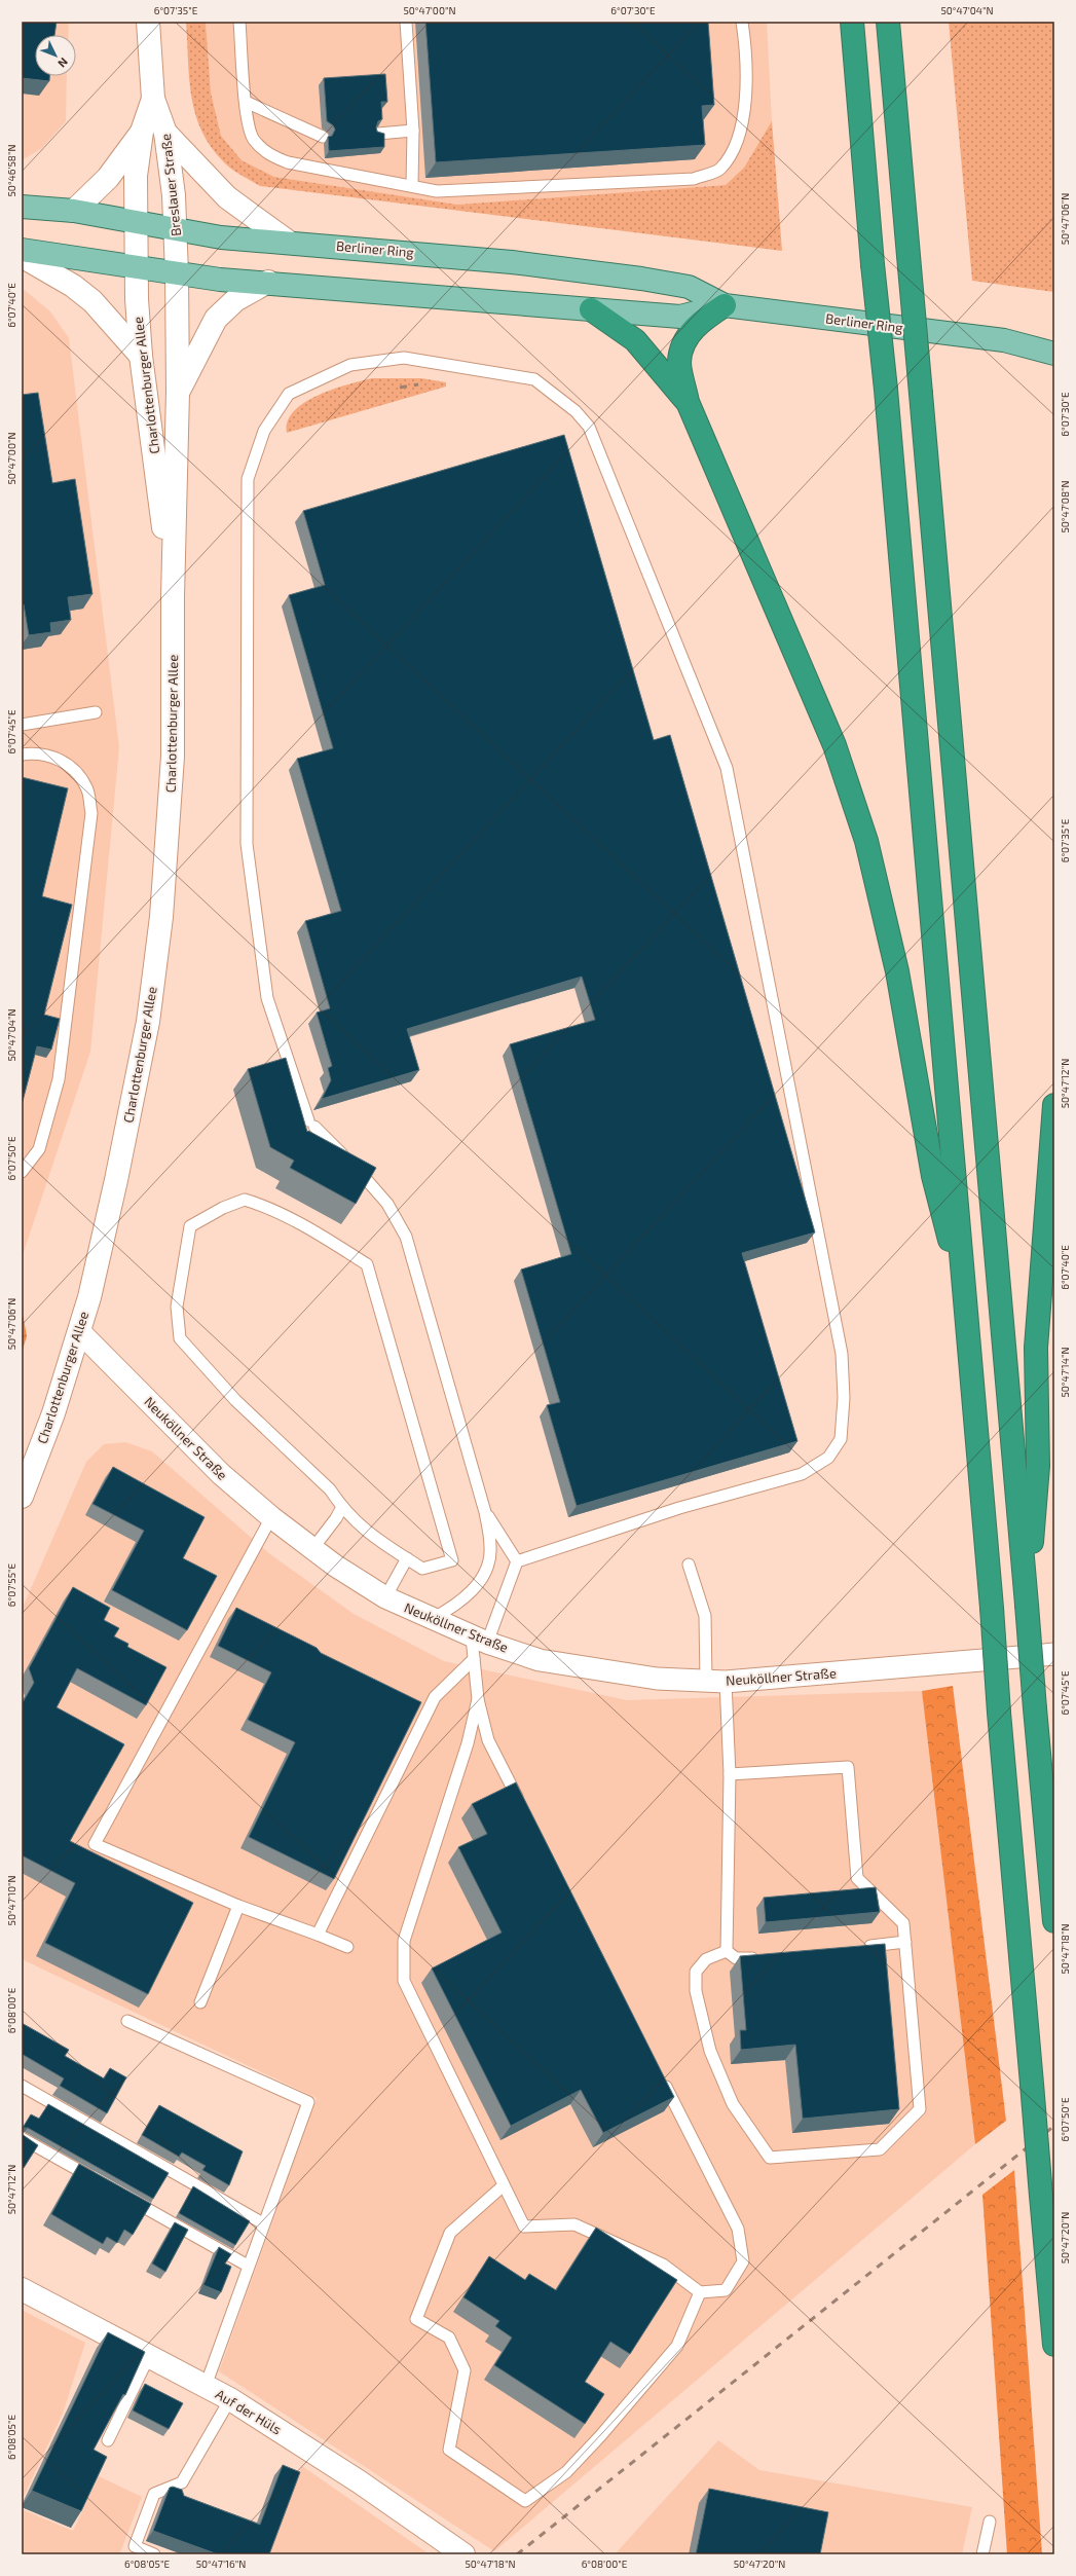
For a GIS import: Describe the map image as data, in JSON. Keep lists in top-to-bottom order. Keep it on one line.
{"streets":{"main road":["Berliner Ring"],"street":["Breslauer Straße","Charlottenburger Allee","Neuköllner Straße","Auf der Hüls"]},"crossings":[["Breslauer Straße","Berliner Ring"],["Breslauer Straße","Charlottenburger Allee"],["Berliner Ring","Charlottenburger Allee"],["Charlottenburger Allee","Neuköllner Straße"]],"north":"bottom right","coordinates":["6°07'35\"E","50°47'00\"N","6°07'30\"E","50°47'04\"N","50°46'58\"N","50°47'06\"N","6°07'40\"E","50°47'08\"N","6°07'45\"E","50°47'12\"N","6°07'50\"E","50°47'14\"N","6°07'55\"E","50°47'10\"N","50°47'18\"N","6°08'00\"E","50°47'20\"N","6°08'05\"E","50°47'16\"N"]}
